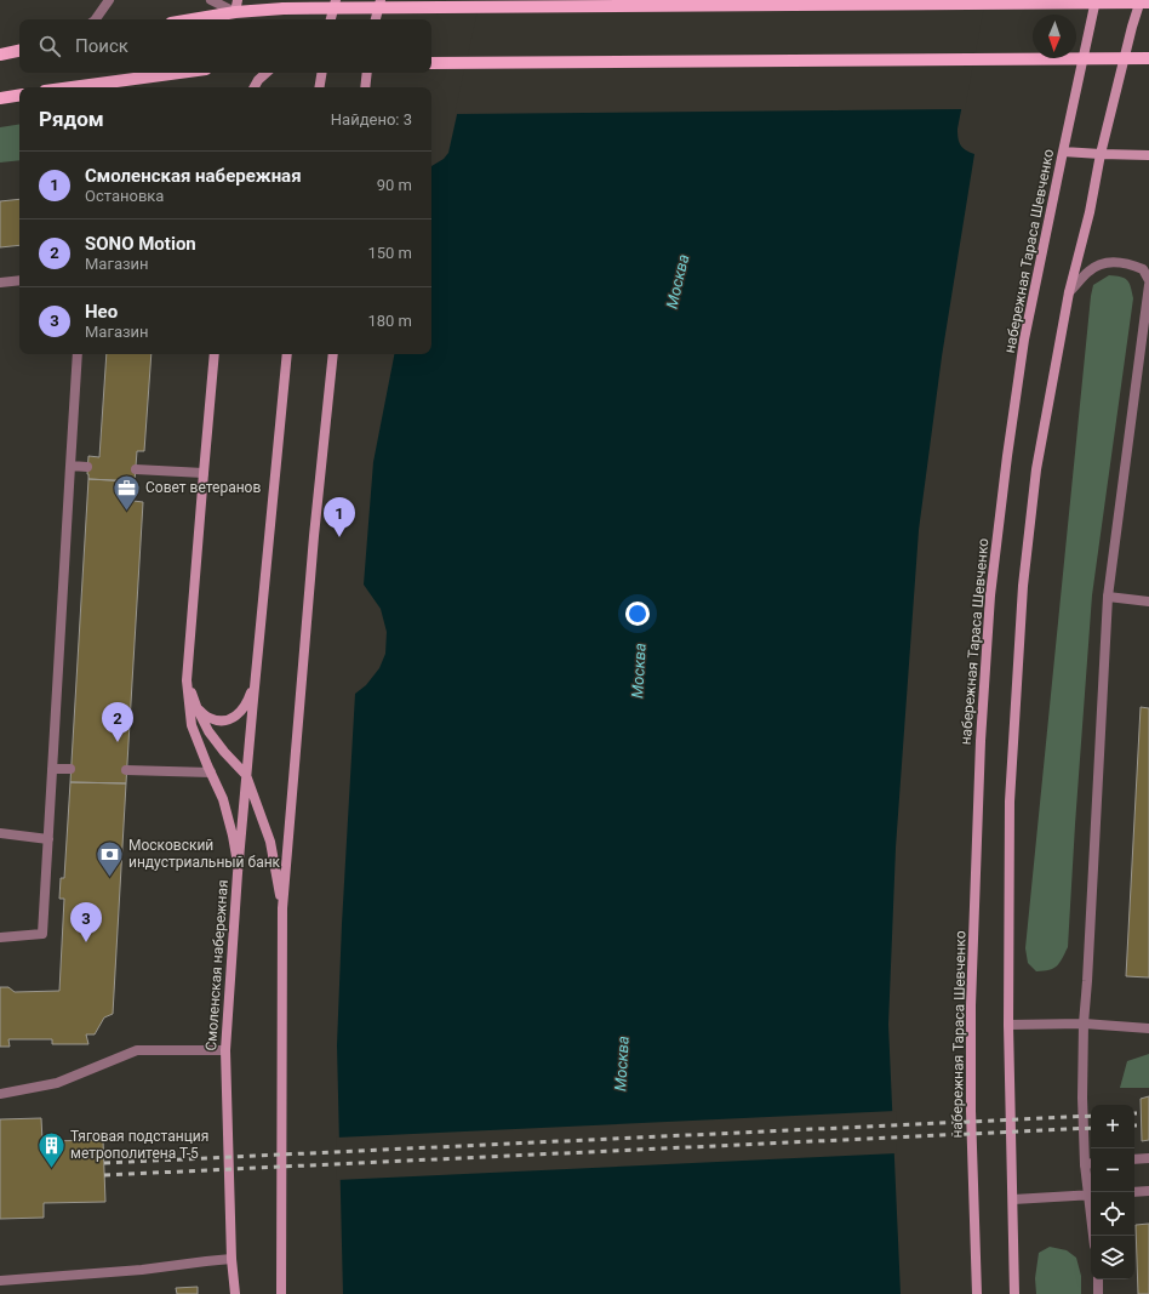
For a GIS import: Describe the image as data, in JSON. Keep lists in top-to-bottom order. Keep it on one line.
{"streets":{"main road":["набережная Тараса Шевченко","Смоленская набережная"]},"water":["Москва"],"places":{"office":["Совет ветеранов"],"bank":["Московский индустриальный банк"],"building":["Тяговая подстанция метрополитена Т-5"]},"north":"bottom","page":{"search":"Поиск","heading":["Рядом","Найдено: 3"],"list":[{"mark":"1","name":"Смоленская набережная","note":"Остановка","value":"90 m"},{"mark":"2","name":"SONO Motion","note":"Магазин","value":"150 m"},{"mark":"3","name":"Нео","note":"Магазин","value":"180 m"}],"pins":["1","2","3"],"map_buttons":["+","−"]}}
